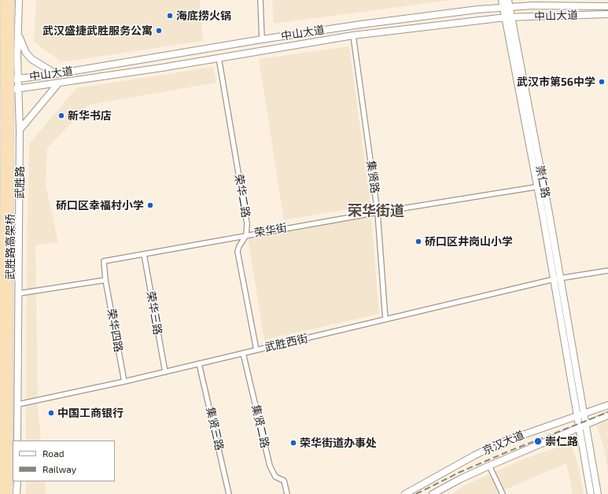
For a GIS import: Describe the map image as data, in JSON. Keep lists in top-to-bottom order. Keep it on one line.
{"streets":{"main road":["中山大道","崇仁路","武胜路","武胜路高架桥","京汉大道"],"street":["集贤路","荣华二路","荣华街","荣华三路","荣华四路","武胜西街","集贤二路","集贤三路"]},"crossings":[["中山大道","集贤路"],["中山大道","崇仁路"],["中山大道","武胜路"],["中山大道","荣华二路"],["集贤路","荣华街"],["集贤路","武胜西街"],["崇仁路","荣华街"],["崇仁路","武胜西街"],["崇仁路","京汉大道"],["武胜路","武胜西街"],["荣华二路","荣华街"],["荣华二路","武胜西街"],["荣华街","荣华三路"],["荣华街","荣华四路"],["荣华三路","武胜西街"],["荣华四路","武胜西街"],["武胜西街","集贤二路"],["武胜西街","集贤三路"]],"districts":["荣华街道"],"places":["海底捞火锅","武汉盛捷武胜服务公寓","武汉市第56中学","新华书店","硚口区幸福村小学","硚口区井岗山小学","中国工商银行","崇仁路","荣华街道办事处"],"legend":["Road","Railway"]}
